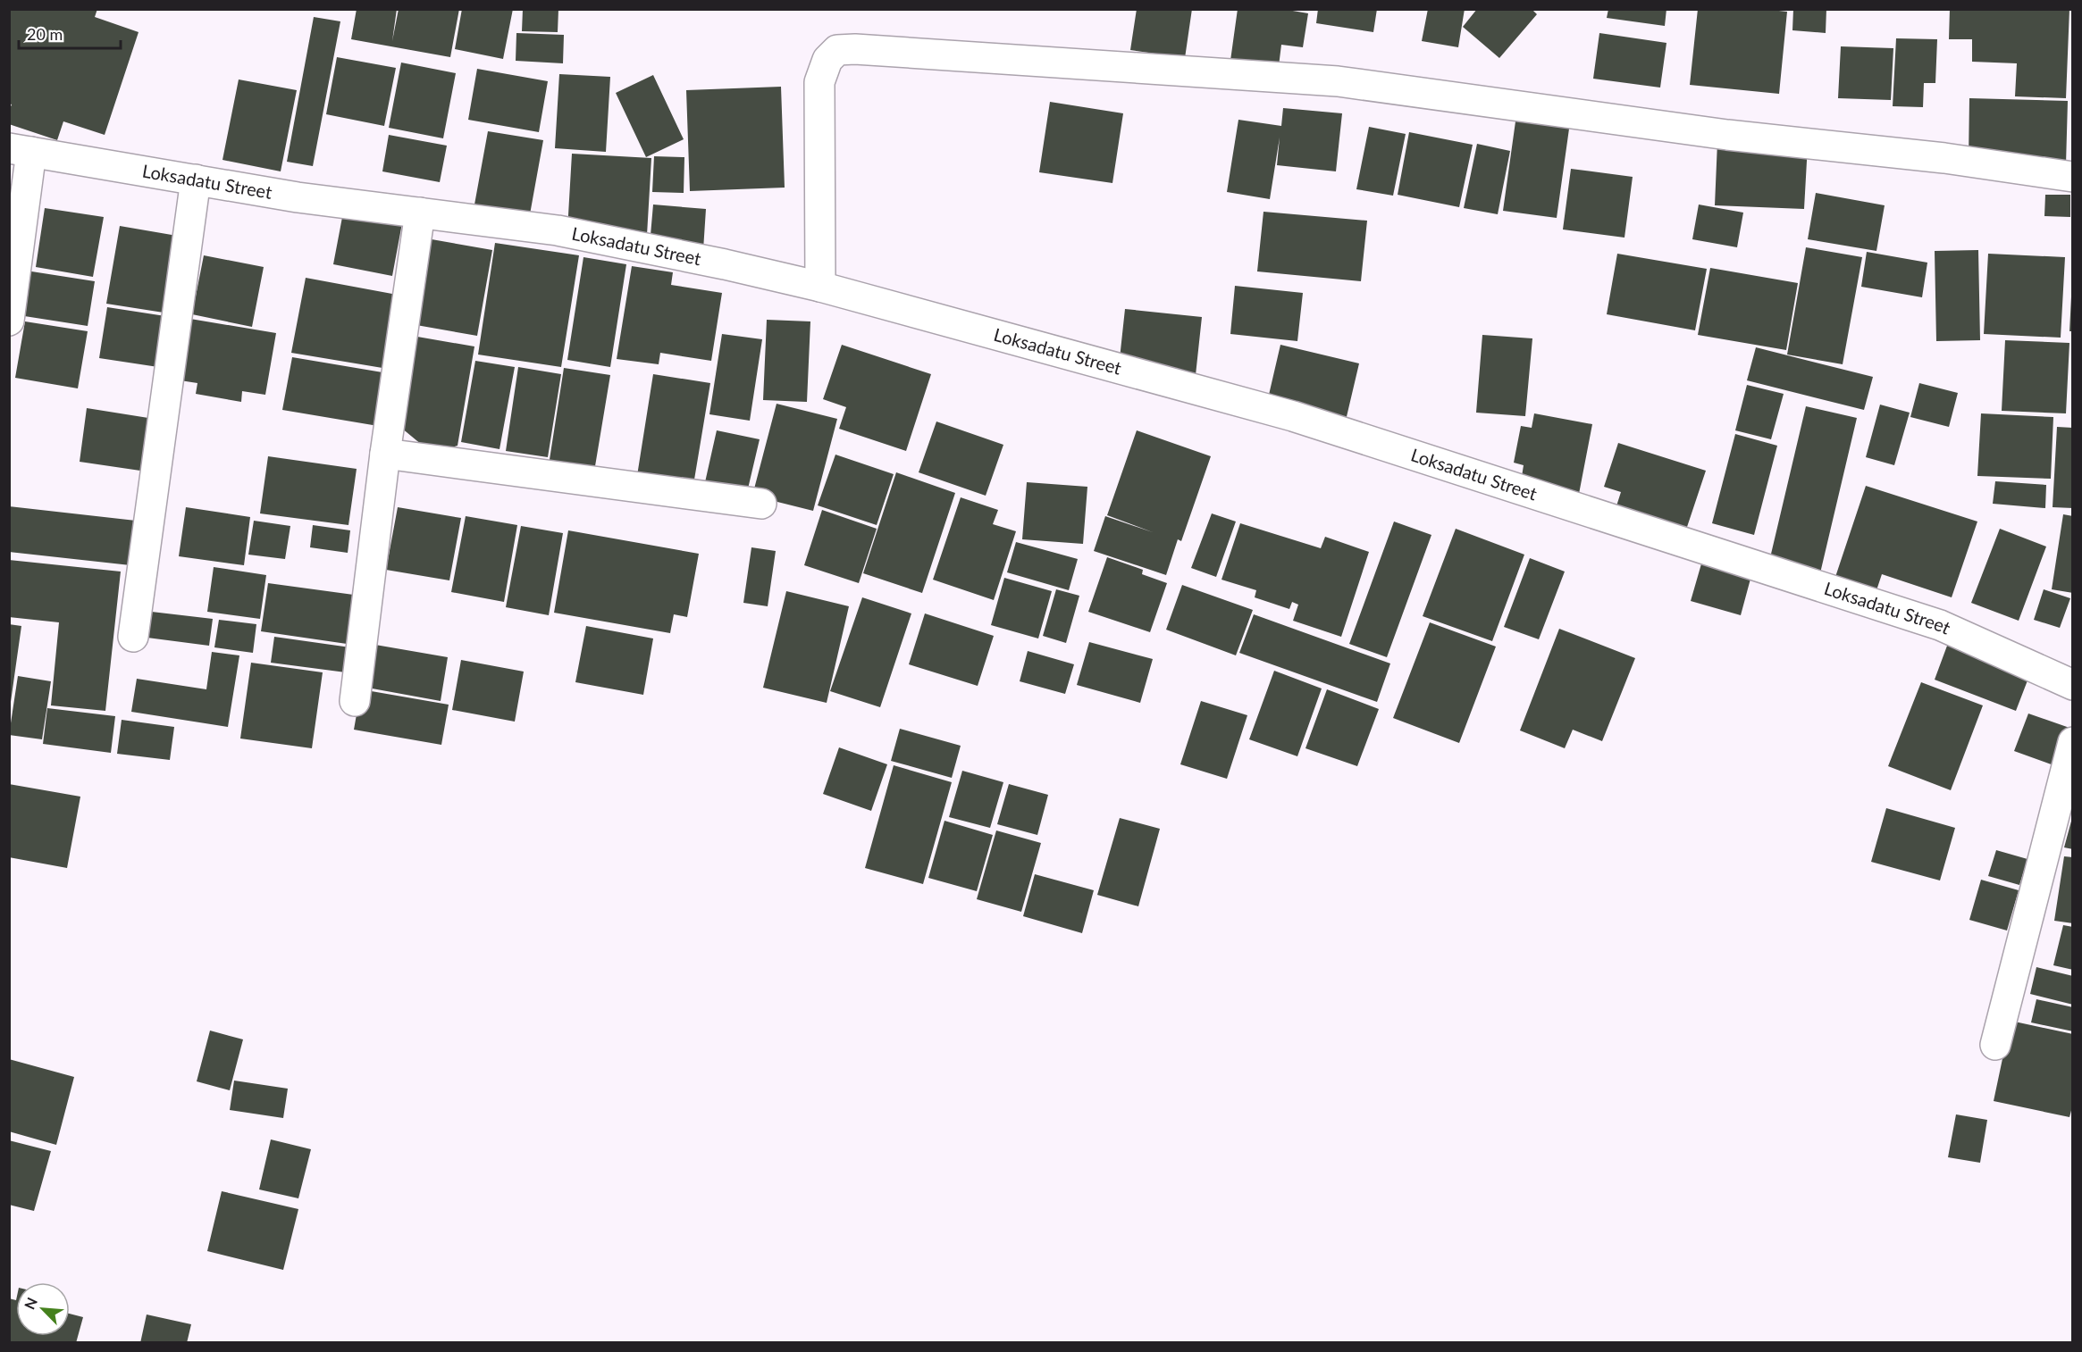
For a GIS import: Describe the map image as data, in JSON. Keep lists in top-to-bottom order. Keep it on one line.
{"streets":{"street":["Loksadatu Street"]},"scale_bar":"20 m","north":"top left"}
